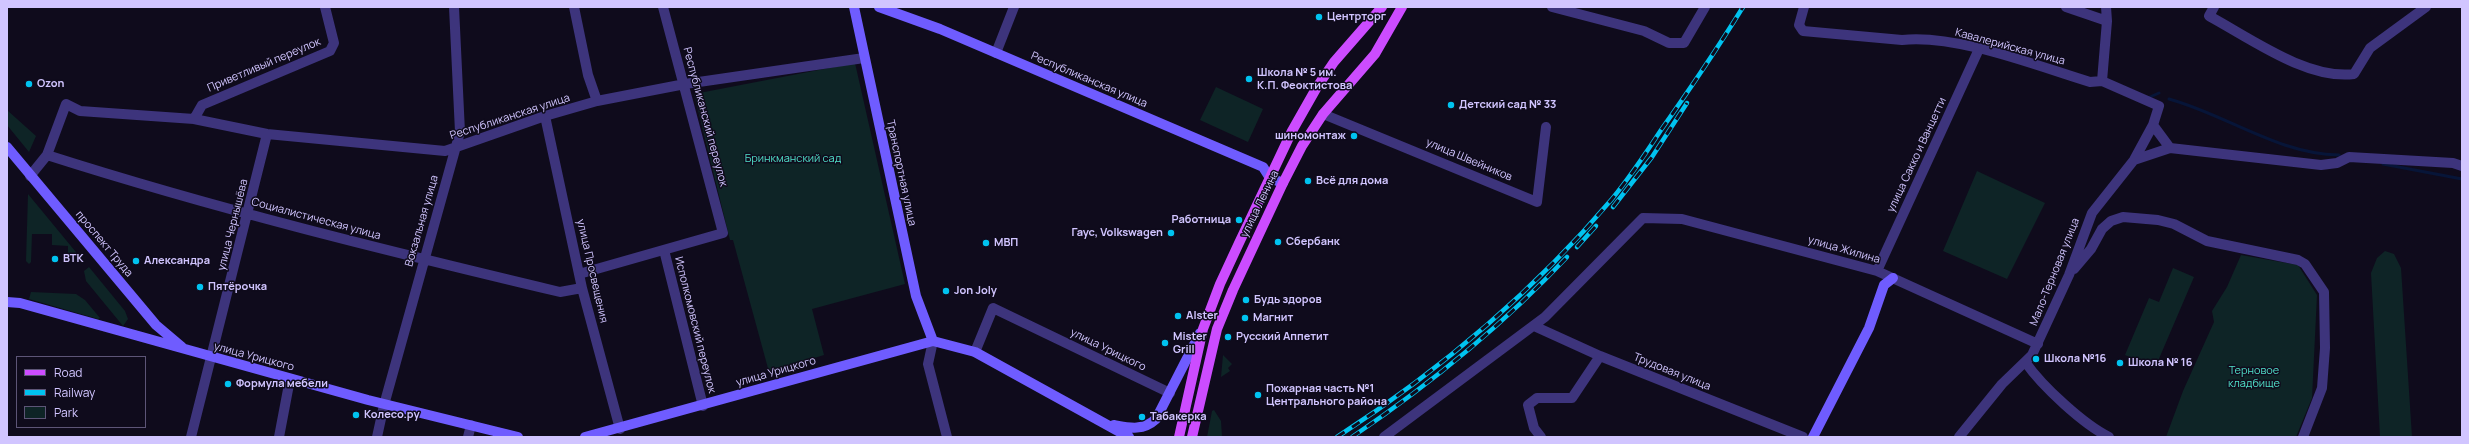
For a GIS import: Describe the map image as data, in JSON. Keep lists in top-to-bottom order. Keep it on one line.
{"streets":{"main road":["Республиканская улица","Транспортная улица","улица Ленина","проспект Труда","улица Урицкого"],"street":["Кавалерийская улица","Приветливый переулок","Республиканский переулок","улица Сакко и Ванцетти","улица Швейников","Социалистическая улица","Вокзальная улица","улица Чернышёва","улица Жилина","улица Просвещения","Мало-Терновая улица","Исполкомовский переулок","Трудовая улица"]},"crossings":[["Кавалерийская улица","улица Сакко и Ванцетти"],["Кавалерийская улица","Мало-Терновая улица"],["Приветливый переулок","Республиканская улица"],["Республиканская улица","Республиканский переулок"],["Республиканская улица","Транспортная улица"],["Республиканская улица","улица Ленина"],["Республиканская улица","Социалистическая улица"],["Республиканская улица","Вокзальная улица"],["Республиканская улица","улица Чернышёва"],["Республиканская улица","улица Просвещения"],["Республиканский переулок","Исполкомовский переулок"],["улица Сакко и Ванцетти","улица Жилина"],["улица Швейников","улица Ленина"],["Транспортная улица","улица Урицкого"],["улица Ленина","улица Урицкого"],["Социалистическая улица","Вокзальная улица"],["Социалистическая улица","улица Чернышёва"],["Социалистическая улица","улица Просвещения"],["Вокзальная улица","улица Урицкого"],["улица Чернышёва","улица Урицкого"],["проспект Труда","улица Урицкого"],["улица Жилина","Мало-Терновая улица"],["улица Жилина","Трудовая улица"],["улица Просвещения","улица Урицкого"],["Исполкомовский переулок","улица Урицкого"]],"parks":["Бринкманский сад","Терновое кладбище"],"places":["Центрторг","Школа № 5 им. К.П. Феоктистова","Ozon","Детский сад № 33","шиномонтаж","Всё для дома","Работница","Гаус, Volkswagen","Сбербанк","МВП","ВТК","Александра","Пятёрочка","Jon Joly","Будь здоров","Alster","Магнит","Русский Аппетит","Mister Grill","Школа №16","Школа № 16","Формула мебели","Пожарная часть №1 Центрального района","Колесо.ру","Табакерка"],"legend":["Road","Railway","Park"]}
